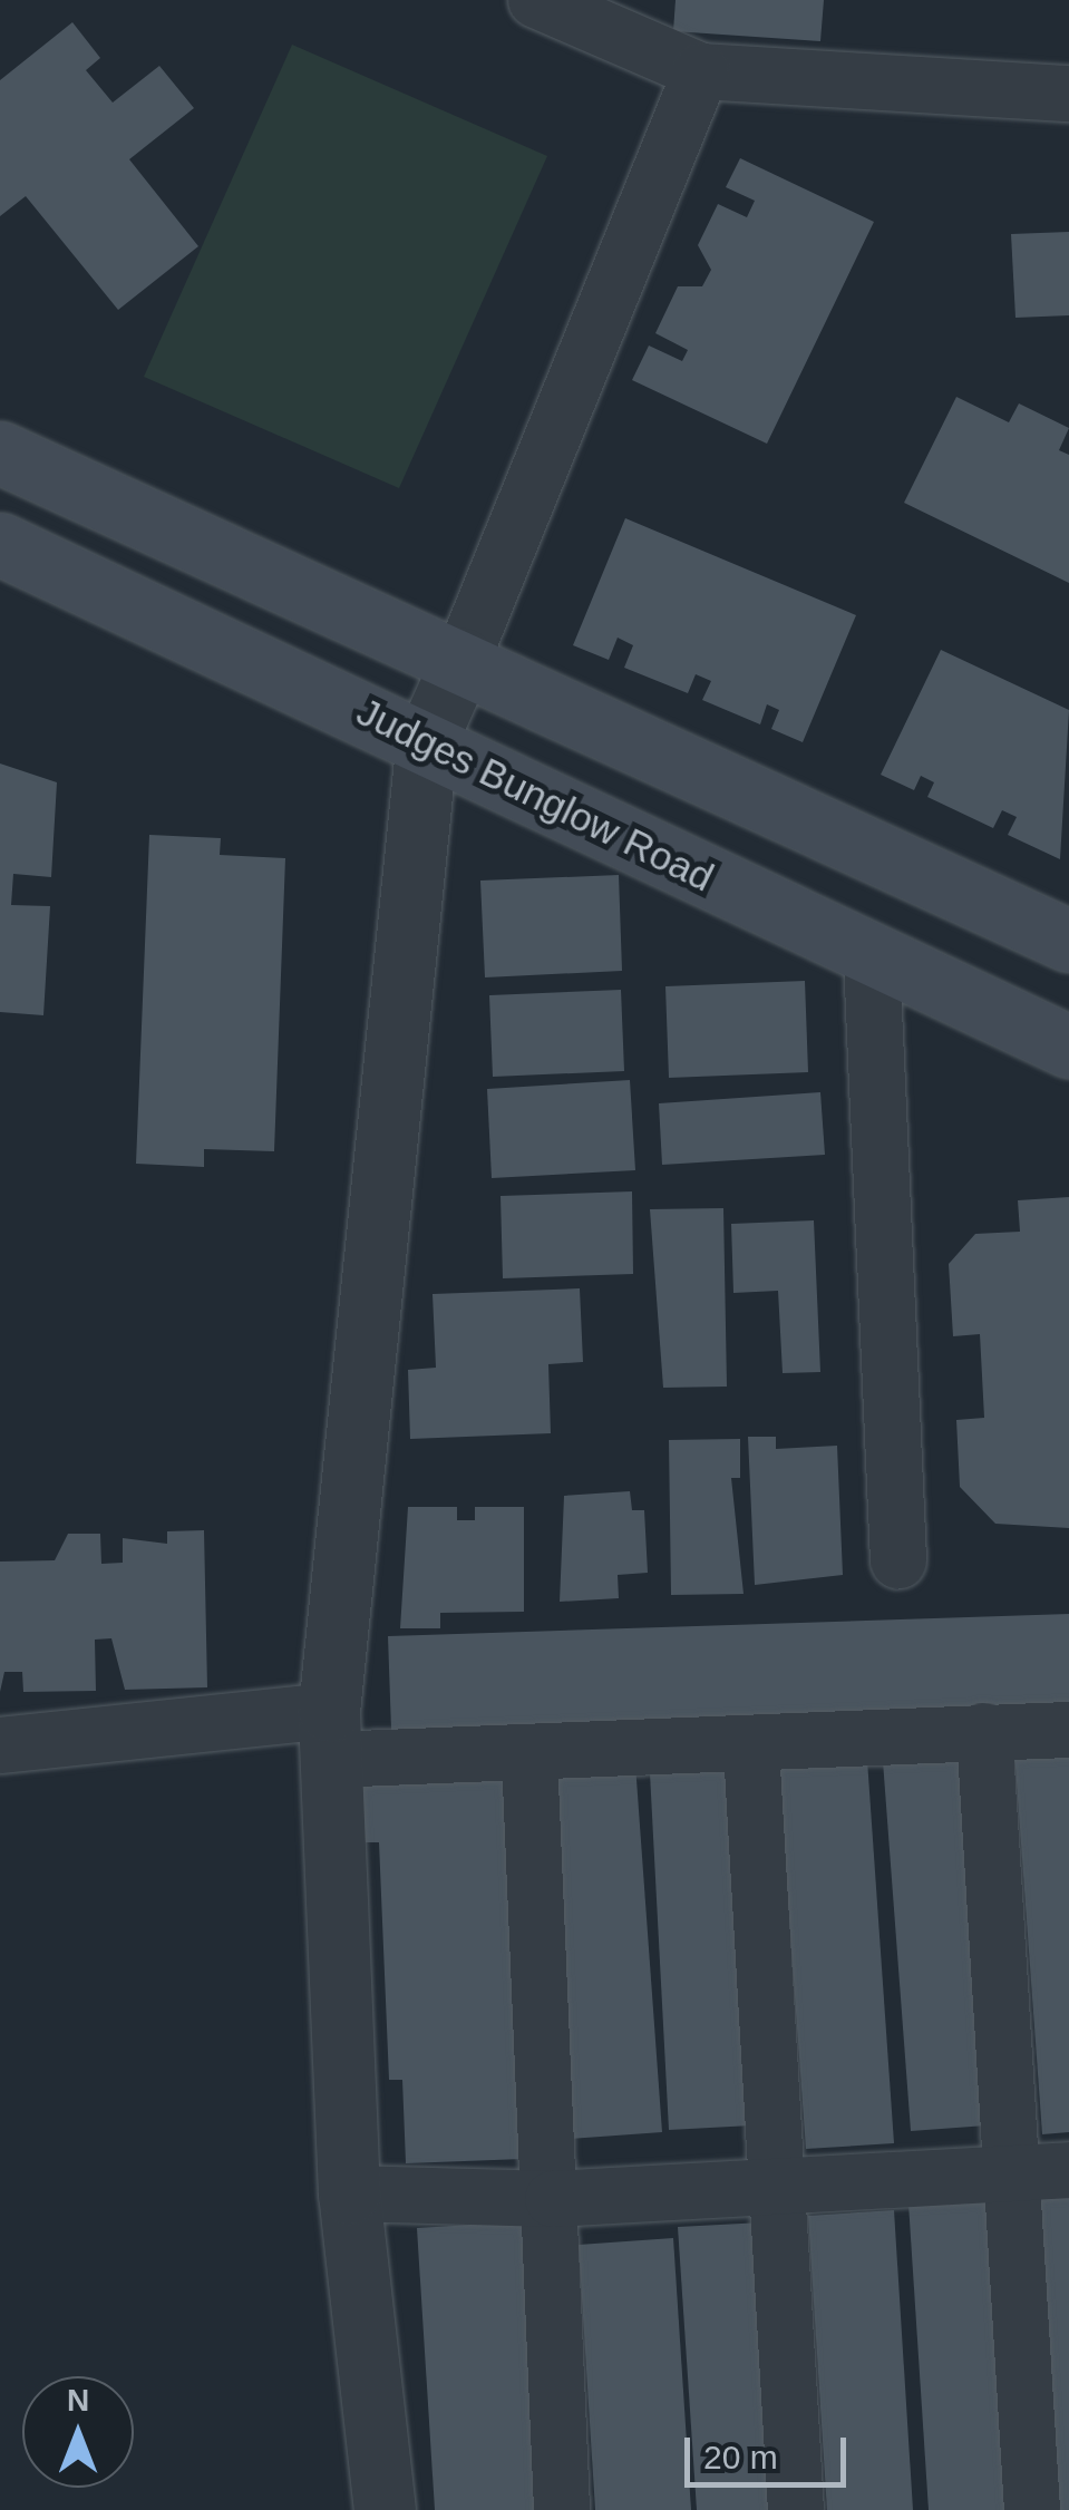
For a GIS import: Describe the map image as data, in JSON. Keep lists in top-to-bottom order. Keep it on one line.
{"streets":{"main road":["Judges Bunglow Road"]},"scale_bar":"20 m","north":"top"}
